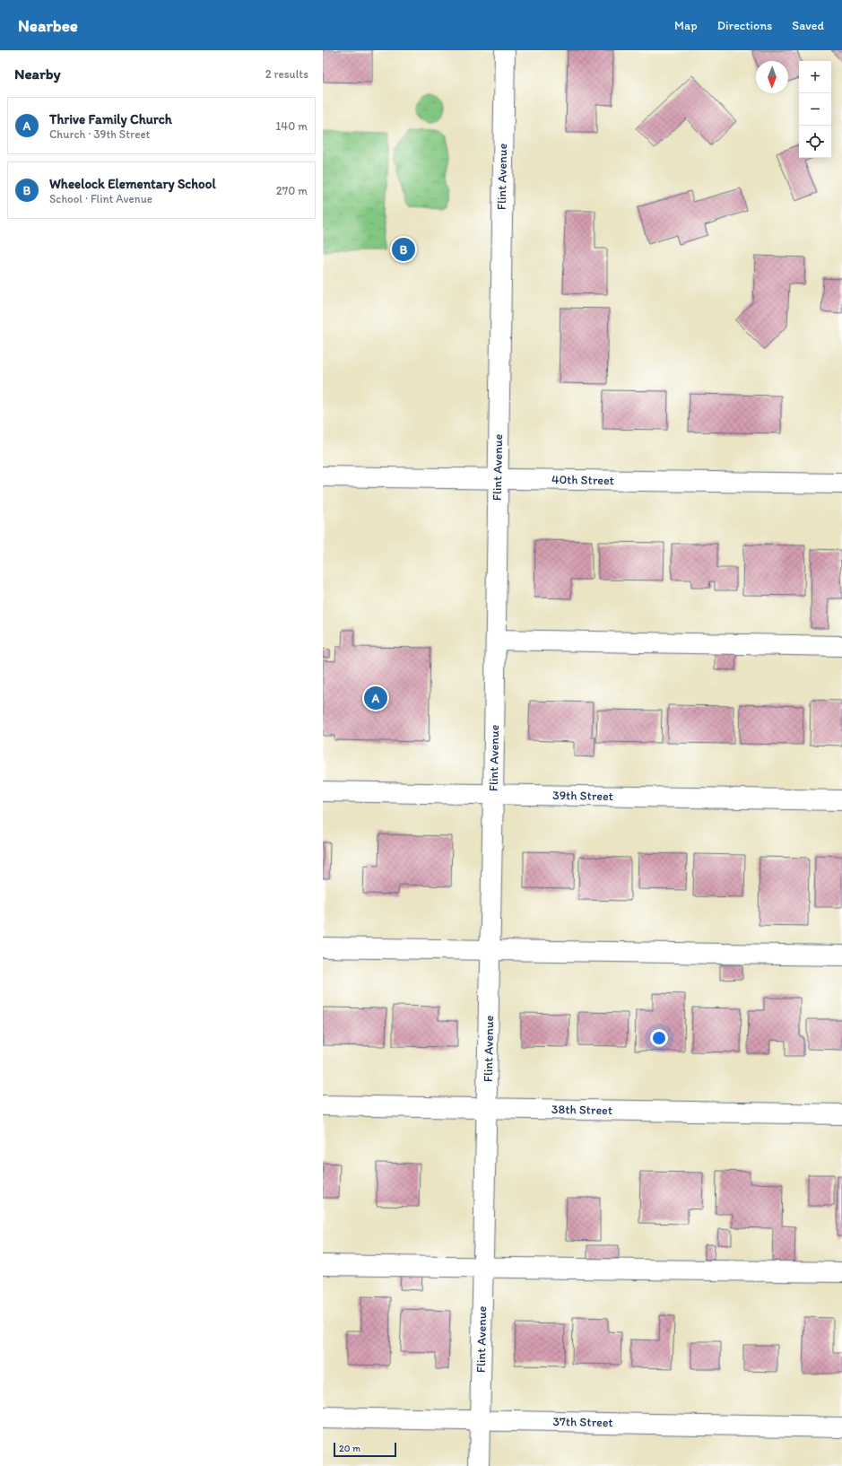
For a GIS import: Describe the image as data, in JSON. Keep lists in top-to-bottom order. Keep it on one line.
{"streets":{"street":["Flint Avenue","40th Street","39th Street","38th Street","37th Street"]},"crossings":[["Flint Avenue","40th Street"],["Flint Avenue","39th Street"],["Flint Avenue","38th Street"],["Flint Avenue","37th Street"]],"scale_bar":"20 m","north":"bottom","page":{"header":"Nearbee","nav":["Map","Directions","Saved"],"heading":["Nearby","2 results"],"map_buttons":["+","−"],"list":[{"mark":"A","name":"Thrive Family Church","note":"Church · 39th Street","value":"140 m"},{"mark":"B","name":"Wheelock Elementary School","note":"School · Flint Avenue","value":"270 m"}],"pins":["B","A"],"scale":"20 m"}}
